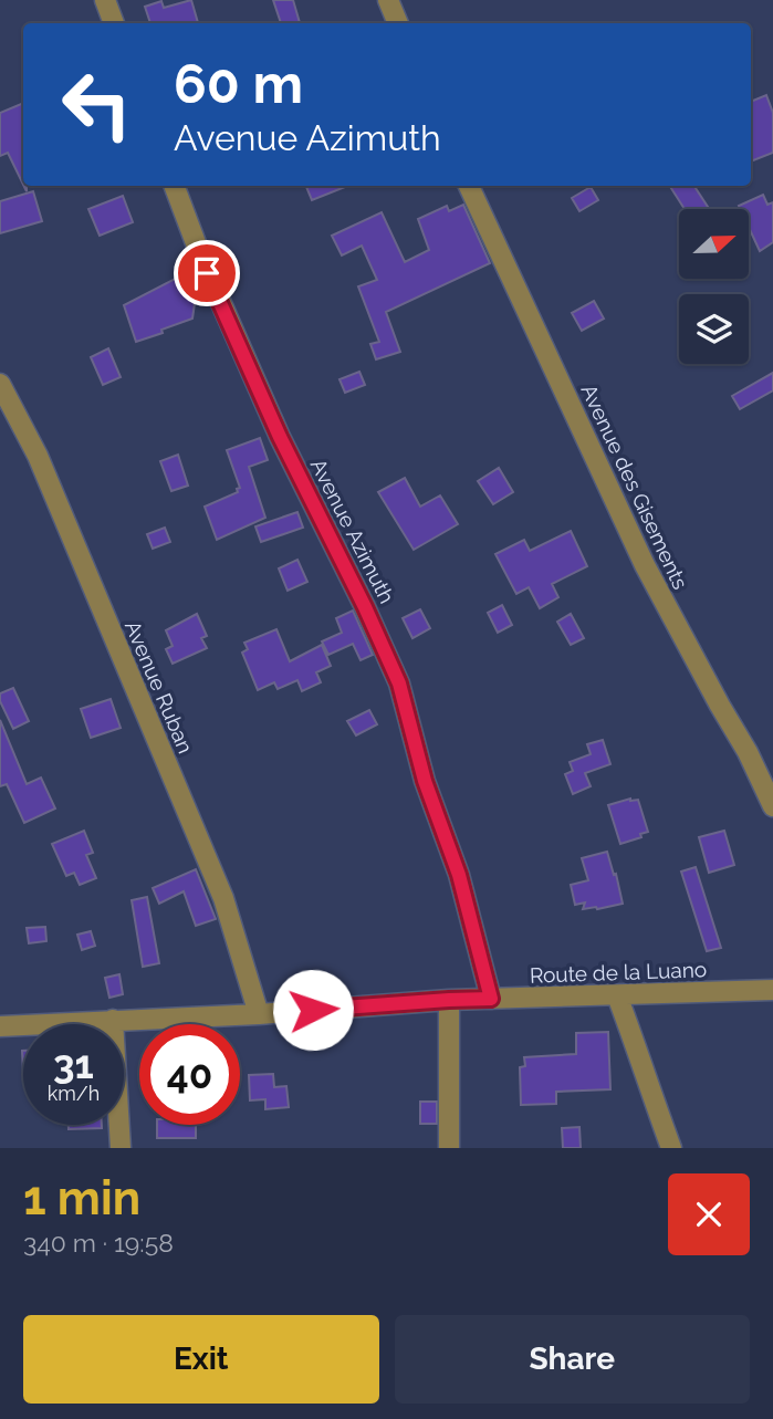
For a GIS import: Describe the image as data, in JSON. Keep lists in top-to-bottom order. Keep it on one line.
{"streets":{"street":["Avenue des Gisements","Avenue Azimuth","Avenue Ruban","Route de la Luano"]},"crossings":[["Avenue Azimuth","Route de la Luano"],["Avenue Ruban","Route de la Luano"]],"north":"right","page":{"turn":["60 m","Avenue Azimuth"],"speed":"31 km/h","limit":"40","heading":["1 min","340 m · 19:58"],"buttons":["Exit","Share"]}}
